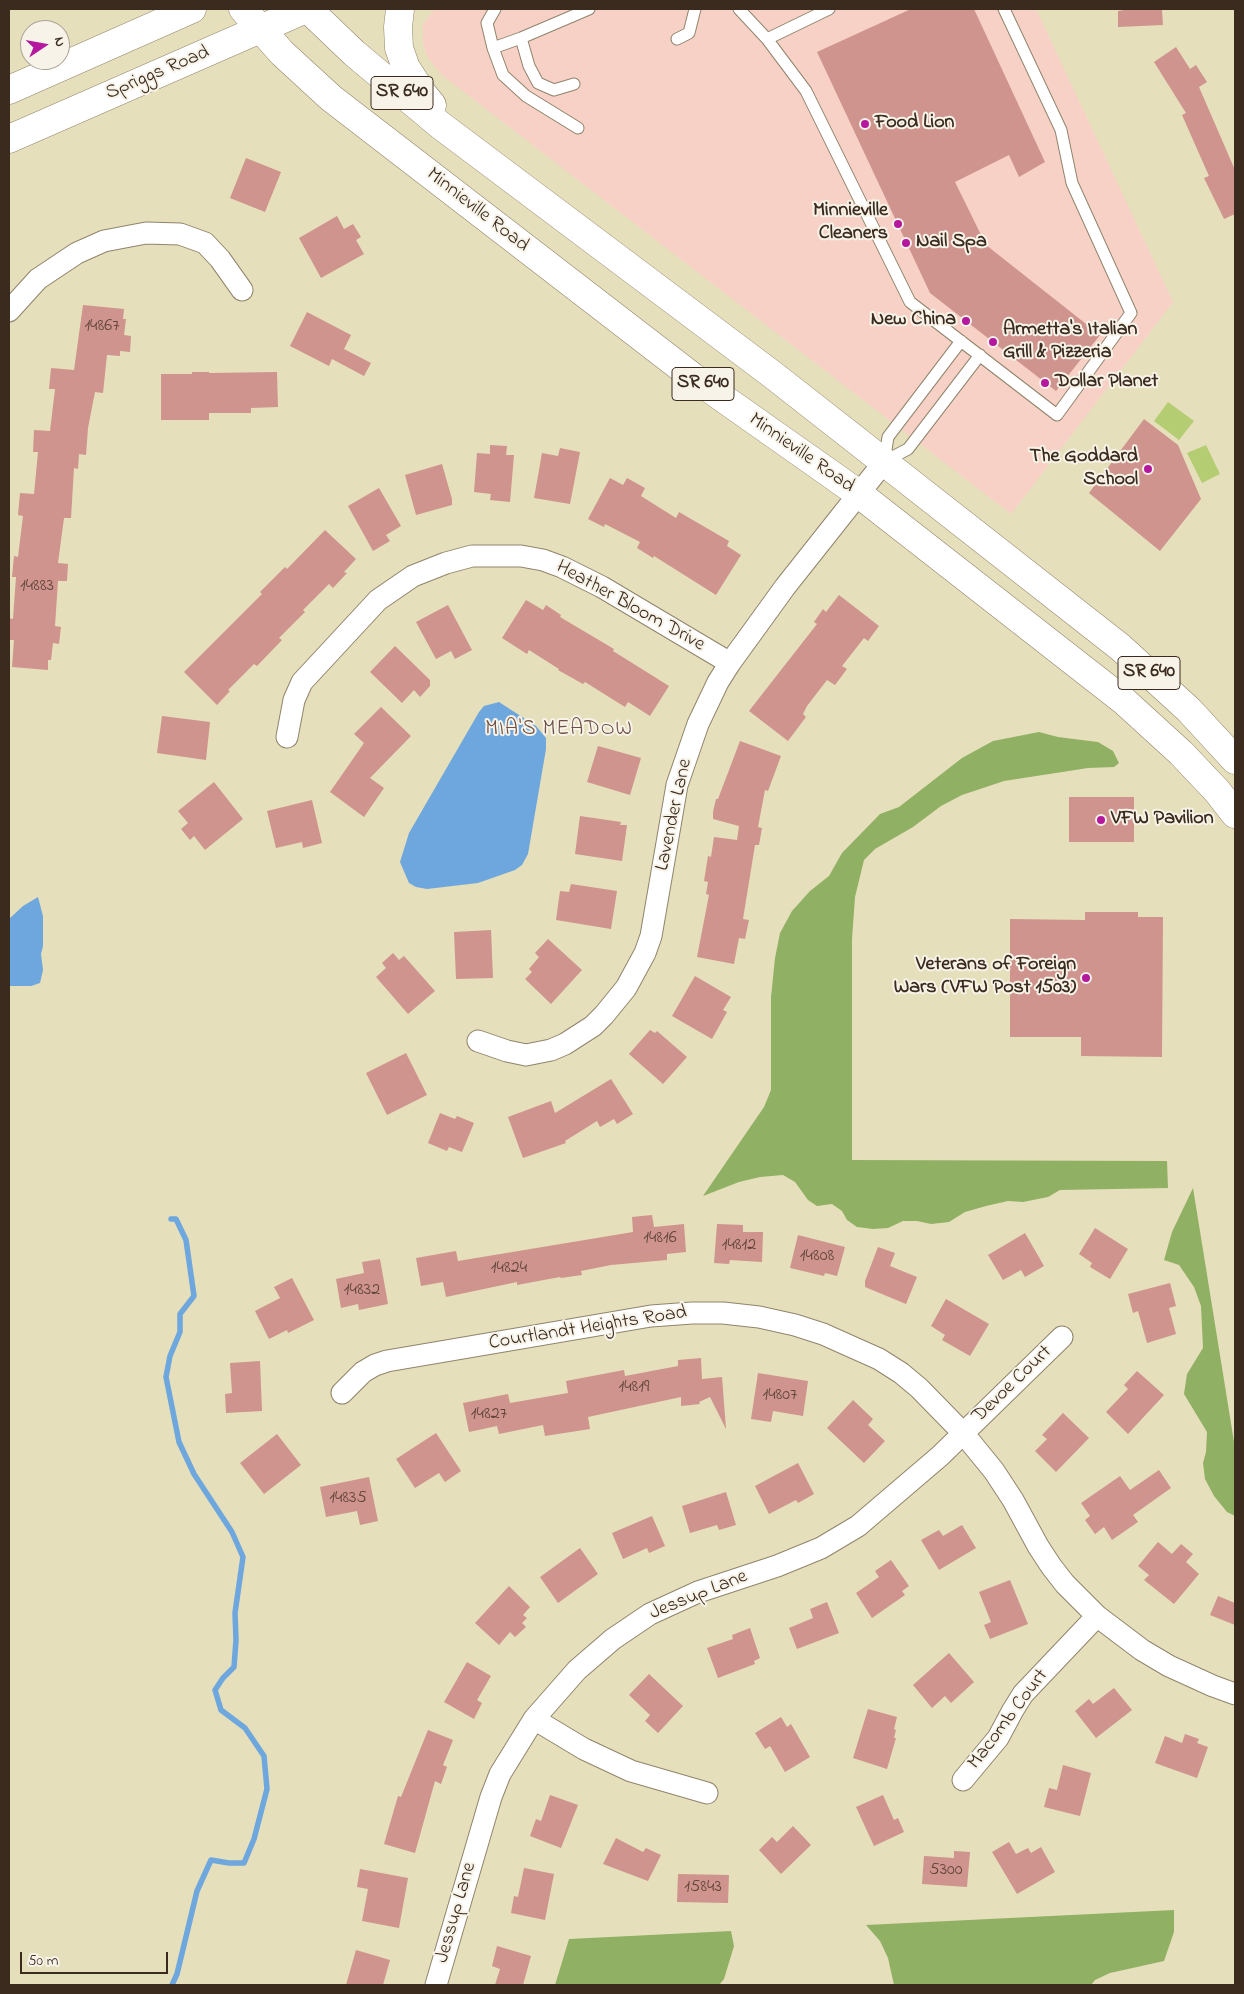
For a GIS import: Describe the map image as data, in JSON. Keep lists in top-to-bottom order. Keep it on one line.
{"streets":{"main road":["Spriggs Road","SR 640","Minnieville Road"],"street":["Heather Bloom Drive","Lavender Lane","Courtlandt Heights Road","Devoe Court","Jessup Lane","Macomb Court"]},"crossings":[["Spriggs Road","Minnieville Road"],["Minnieville Road","Lavender Lane"],["Heather Bloom Drive","Lavender Lane"],["Courtlandt Heights Road","Devoe Court"],["Courtlandt Heights Road","Jessup Lane"],["Courtlandt Heights Road","Macomb Court"],["Devoe Court","Jessup Lane"]],"districts":["MIA'S MEADOW"],"places":["Food Lion","Minnieville Cleaners","Nail Spa","New China","Armetta's Italian Grill & Pizzeria","Dollar Planet","The Goddard School","VFW Pavilion","Veterans of Foreign Wars (VFW Post 1503)"],"house_numbers":["14867","14883","14816","14812","14808","14824","14832","14819","14807","14827","14835","5300","15843"],"scale_bar":"50 m","north":"right"}
